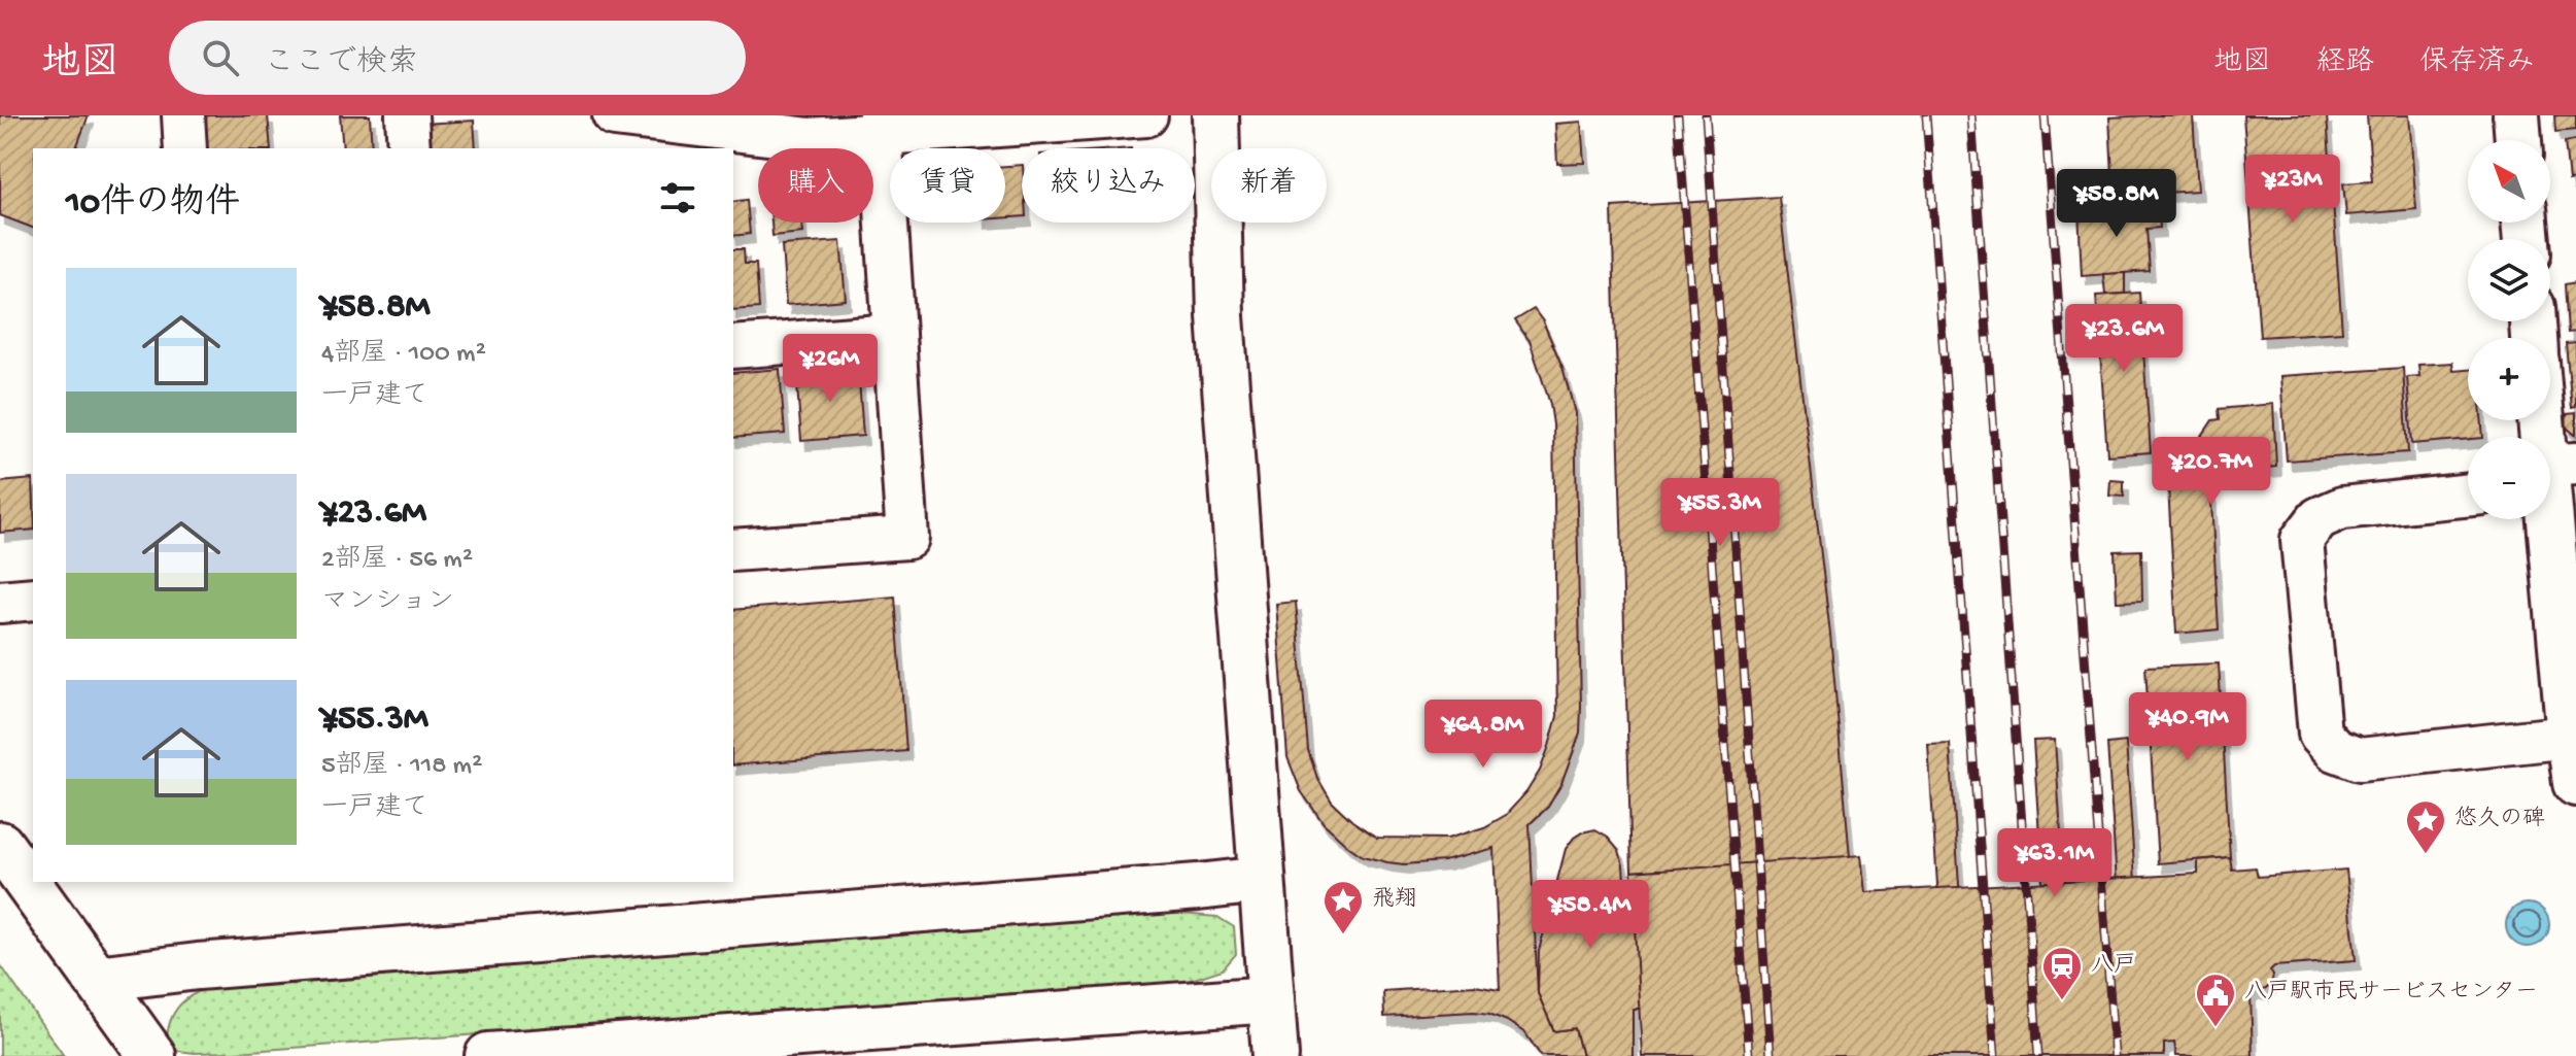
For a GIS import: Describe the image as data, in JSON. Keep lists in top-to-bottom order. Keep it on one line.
{"places":{"place":["悠久の碑","飛翔"],"station":["八戸"],"public building":["八戸駅市民サービスセンター"]},"north":"top left","page":{"header":"地図","search":"ここで検索","nav":["地図","経路","保存済み"],"map_buttons":["+","−"],"chip":["購入","賃貸","絞り込み","新着"],"heading":"10件の物件","price":["¥23M","¥58.8M","¥23.6M","¥26M","¥20.7M","¥55.3M","¥40.9M","¥64.8M","¥63.1M","¥58.4M"],"list":[{"name":"¥58.8M","note":"4部屋 · 100 m² · 一戸建て"},{"name":"¥23.6M","note":"2部屋 · 56 m² · マンション"},{"name":"¥55.3M","note":"5部屋 · 118 m² · 一戸建て"}]}}
